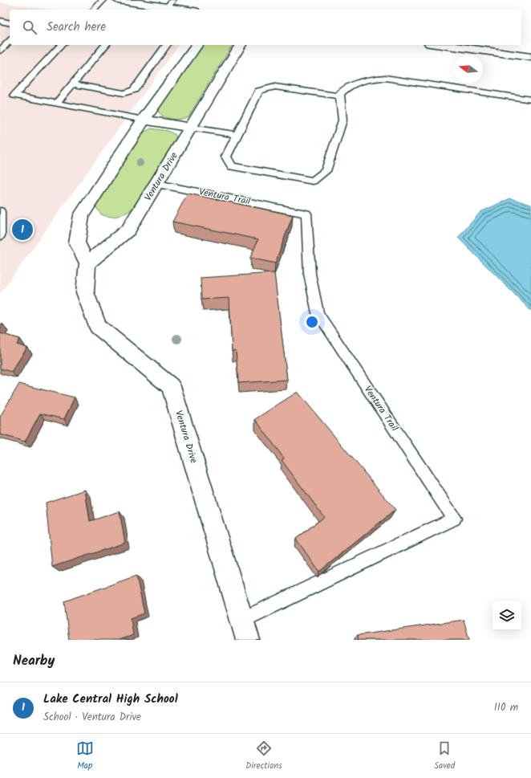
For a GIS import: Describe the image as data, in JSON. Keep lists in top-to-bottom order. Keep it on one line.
{"streets":{"main road":["Ventura Drive"],"lane":["Ventura Trail"]},"crossings":[["Ventura Drive","Ventura Trail"]],"north":"left","page":{"search":"Search here","pins":"1","heading":"Nearby","list":[{"mark":"1","name":"Lake Central High School","note":"School · Ventura Drive","value":"110 m"}],"nav":["Map","Directions","Saved"]}}
